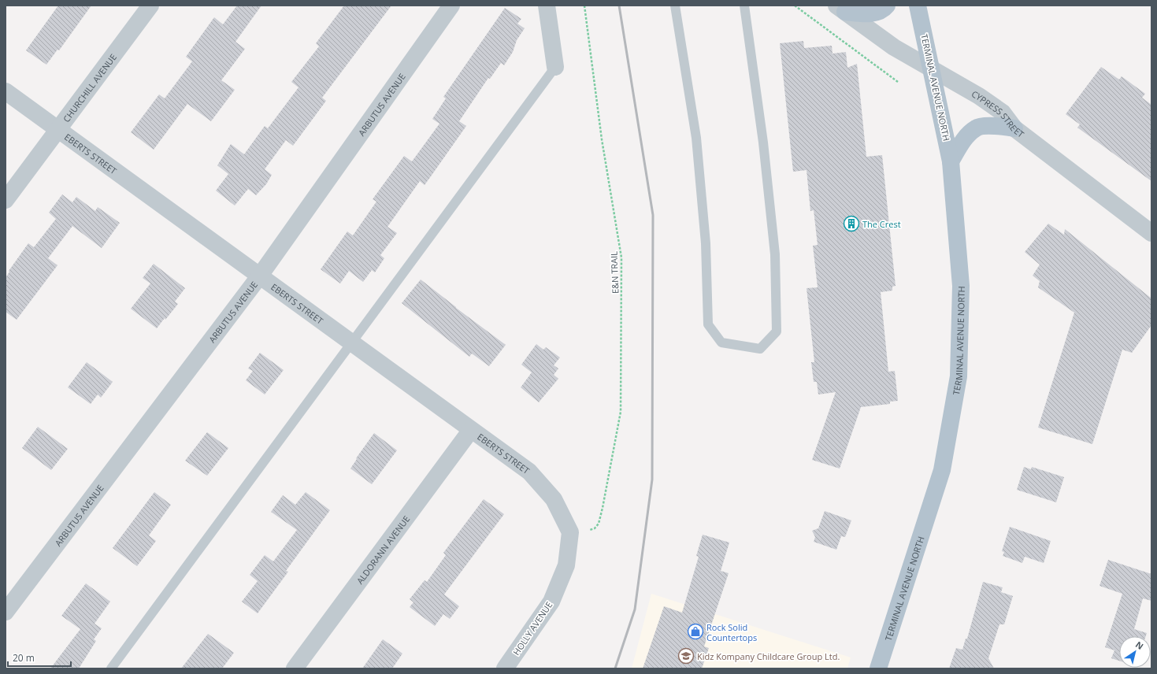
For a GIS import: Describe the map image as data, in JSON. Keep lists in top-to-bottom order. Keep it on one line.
{"streets":{"main road":["TERMINAL AVENUE NORTH"],"street":["CHURCHILL AVENUE","ARBUTUS AVENUE","CYPRESS STREET","EBERTS STREET","ALDORANN AVENUE","HOLLY AVENUE"],"path":["E&N TRAIL"]},"crossings":[["CHURCHILL AVENUE","EBERTS STREET"],["TERMINAL AVENUE NORTH","CYPRESS STREET"],["ARBUTUS AVENUE","EBERTS STREET"],["EBERTS STREET","E&N TRAIL"],["EBERTS STREET","ALDORANN AVENUE"],["EBERTS STREET","HOLLY AVENUE"],["E&N TRAIL","HOLLY AVENUE"]],"places":{"building":["The Crest"],"shop":["Rock Solid Countertops"],"school or university":["Kidz Kompany Childcare Group Ltd."]},"scale_bar":"20 m","north":"top right"}
